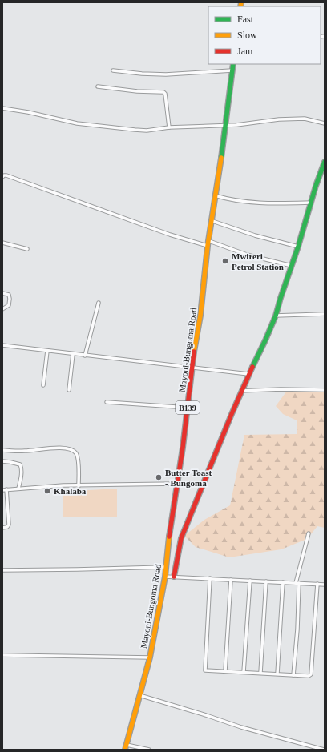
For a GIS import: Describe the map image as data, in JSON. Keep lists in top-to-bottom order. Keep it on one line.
{"streets":{"main road":["Mayoni-Bungoma Road","B139"]},"places":["Mwireri Petrol Station","Butter Toast - Bungoma","Khalaba"],"legend":["Fast","Slow","Jam"]}
